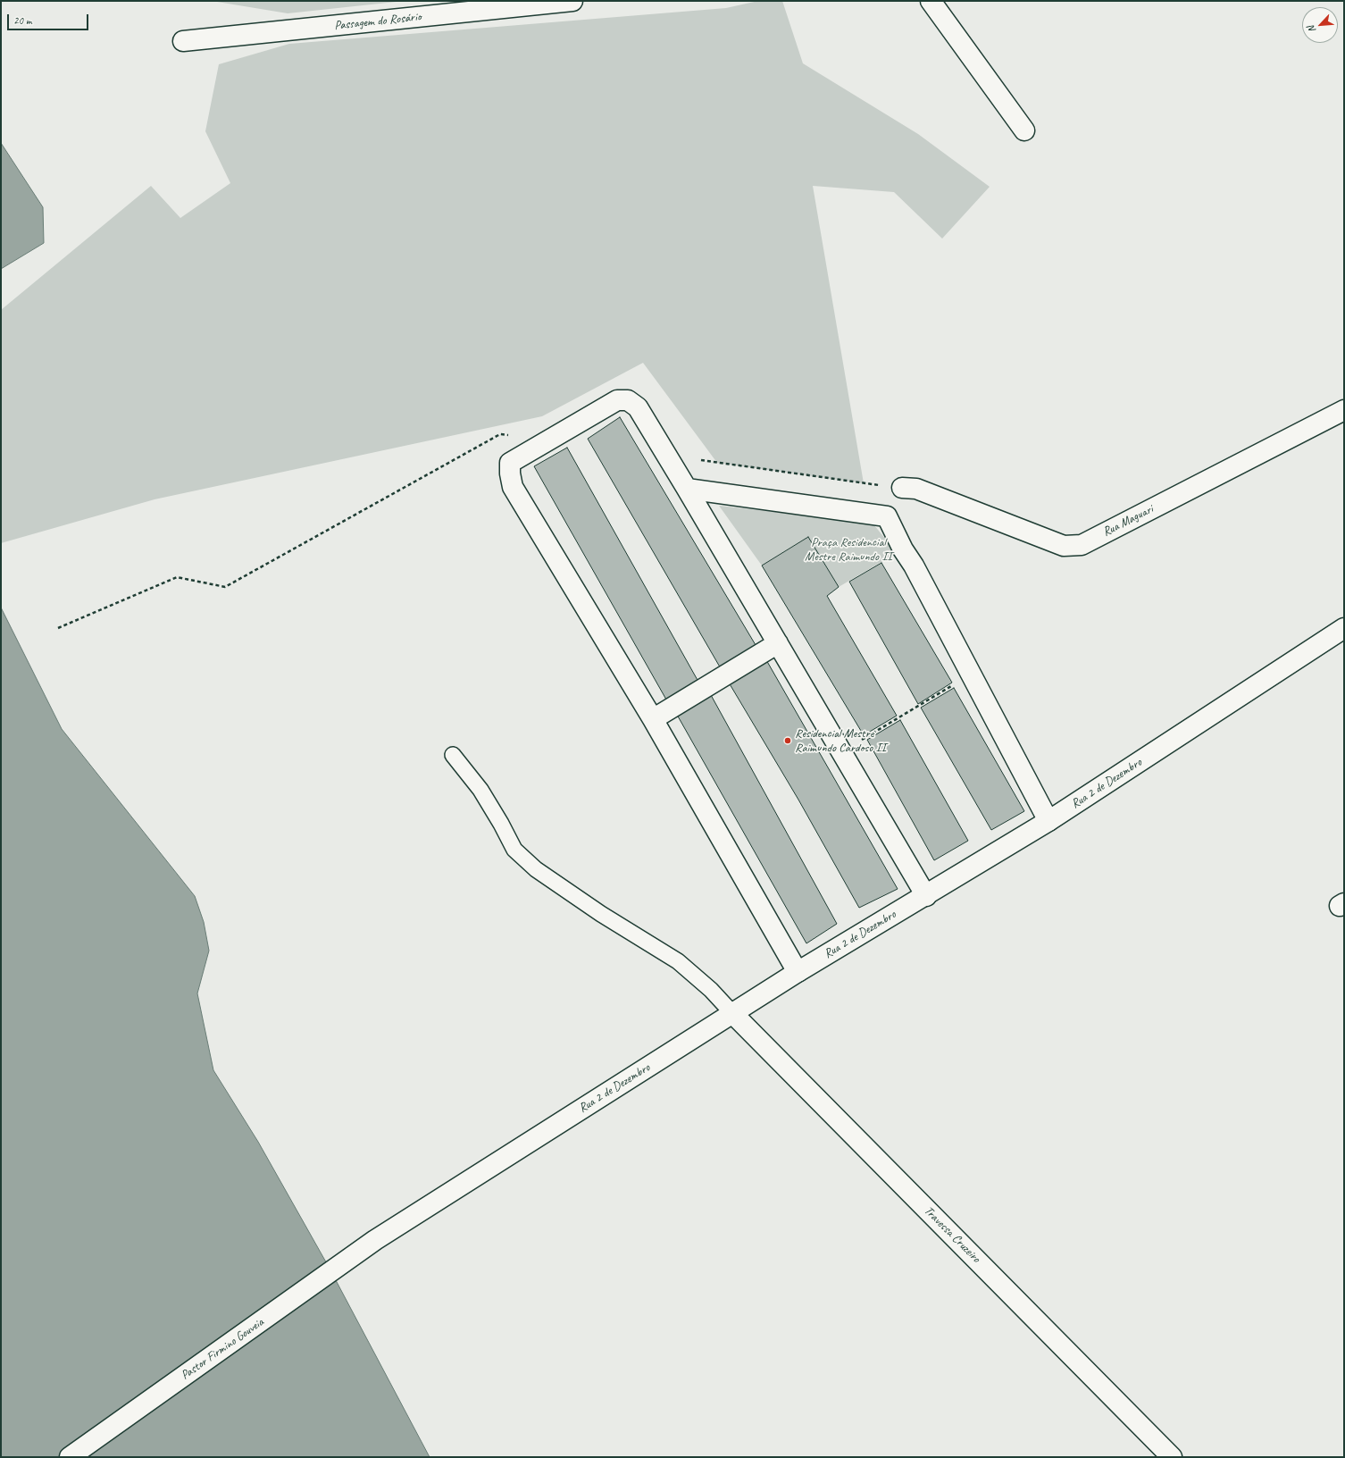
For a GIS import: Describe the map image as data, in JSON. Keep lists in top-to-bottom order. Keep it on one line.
{"streets":{"street":["Passagem do Rosário","Rua Maguari","Rua 2 de Dezembro","Travessa Cruzeiro","Pastor Firmino Gouveia"]},"crossings":[["Rua 2 de Dezembro","Travessa Cruzeiro"],["Rua 2 de Dezembro","Pastor Firmino Gouveia"]],"parks":["Praça Residencial Mestre Raimundo II"],"places":["Residencial Mestre Raimundo Cardoso II"],"scale_bar":"20 m","north":"bottom left"}
